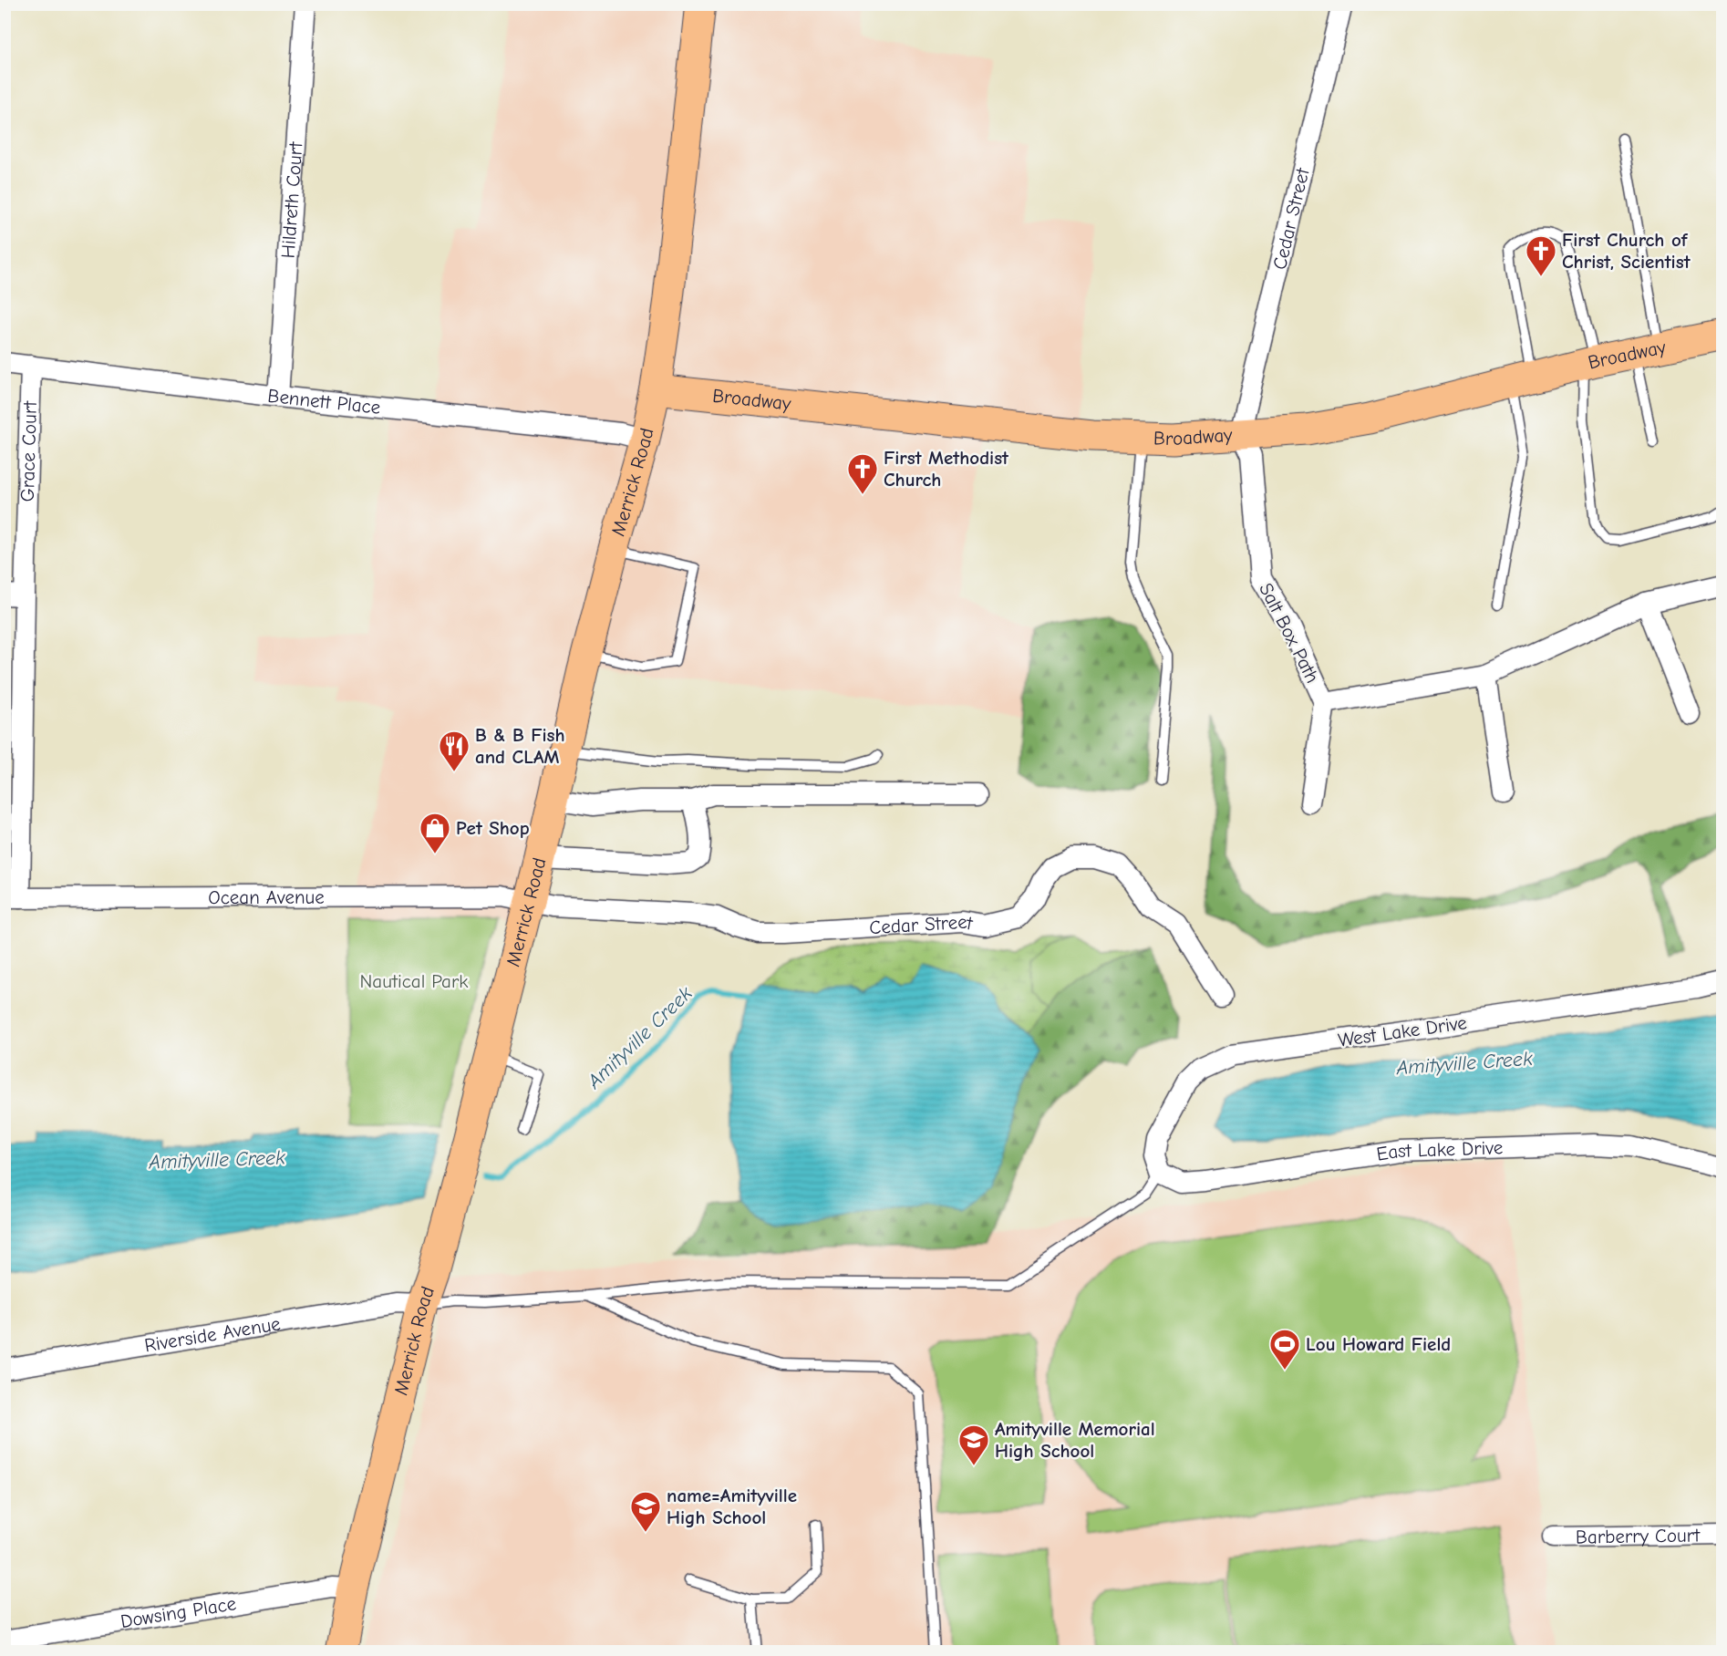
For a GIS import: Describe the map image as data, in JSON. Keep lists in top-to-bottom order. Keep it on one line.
{"streets":{"main road":["Broadway","Merrick Road"],"street":["Hildreth Court","Cedar Street","Bennett Place","Grace Court","Salt Box Path","Ocean Avenue","West Lake Drive","East Lake Drive","Riverside Avenue","Barberry Court","Dowsing Place"]},"crossings":[["Hildreth Court","Bennett Place"],["Cedar Street","Broadway"],["Cedar Street","Merrick Road"],["Cedar Street","Salt Box Path"],["Cedar Street","Ocean Avenue"],["Broadway","Merrick Road"],["Broadway","Salt Box Path"],["Bennett Place","Grace Court"],["Bennett Place","Merrick Road"],["Grace Court","Ocean Avenue"],["Merrick Road","Ocean Avenue"],["Merrick Road","Riverside Avenue"],["Merrick Road","Dowsing Place"],["West Lake Drive","East Lake Drive"]],"water":["Amityville Creek"],"parks":["Nautical Park"],"places":{"church":["First Church of Christ, Scientist","First Methodist Church"],"restaurant":["B & B Fish and CLAM"],"shop":["Pet Shop"],"sports":["Lou Howard Field"],"school or university":["Amityville Memorial High School","name=Amityville High School"]}}
